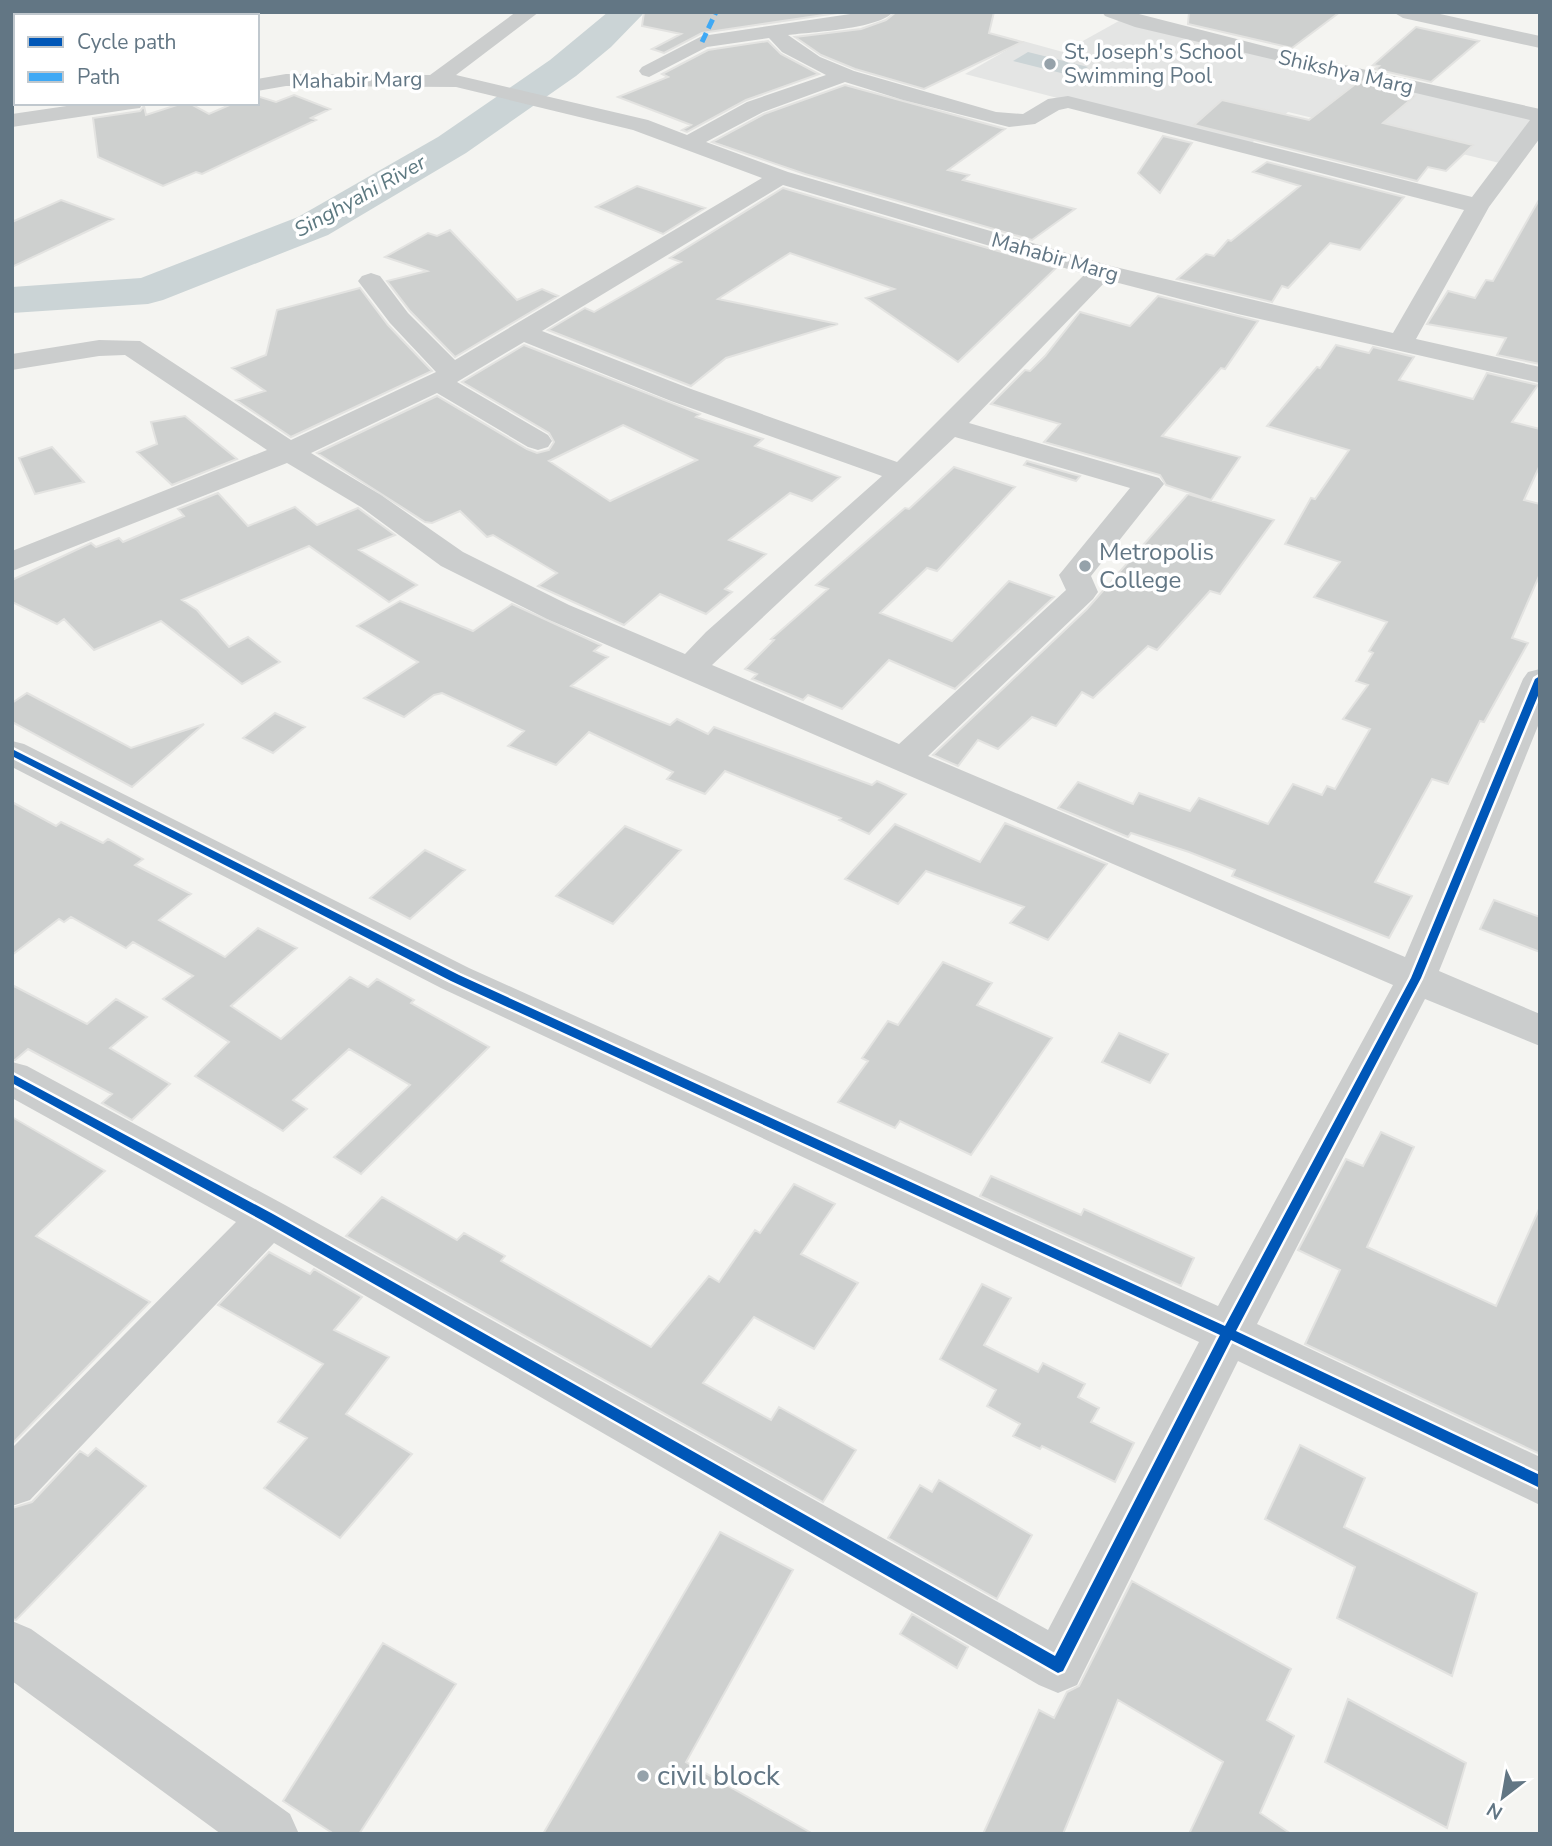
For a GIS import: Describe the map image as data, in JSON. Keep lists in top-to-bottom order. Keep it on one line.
{"streets":{"street":["Shikshya Marg","Mahabir Marg"]},"water":["Singhyahi River"],"places":["St, Joseph's School Swimming Pool","Metropolis College","civil block"],"legend":["Cycle path","Path"],"north":"bottom left"}
